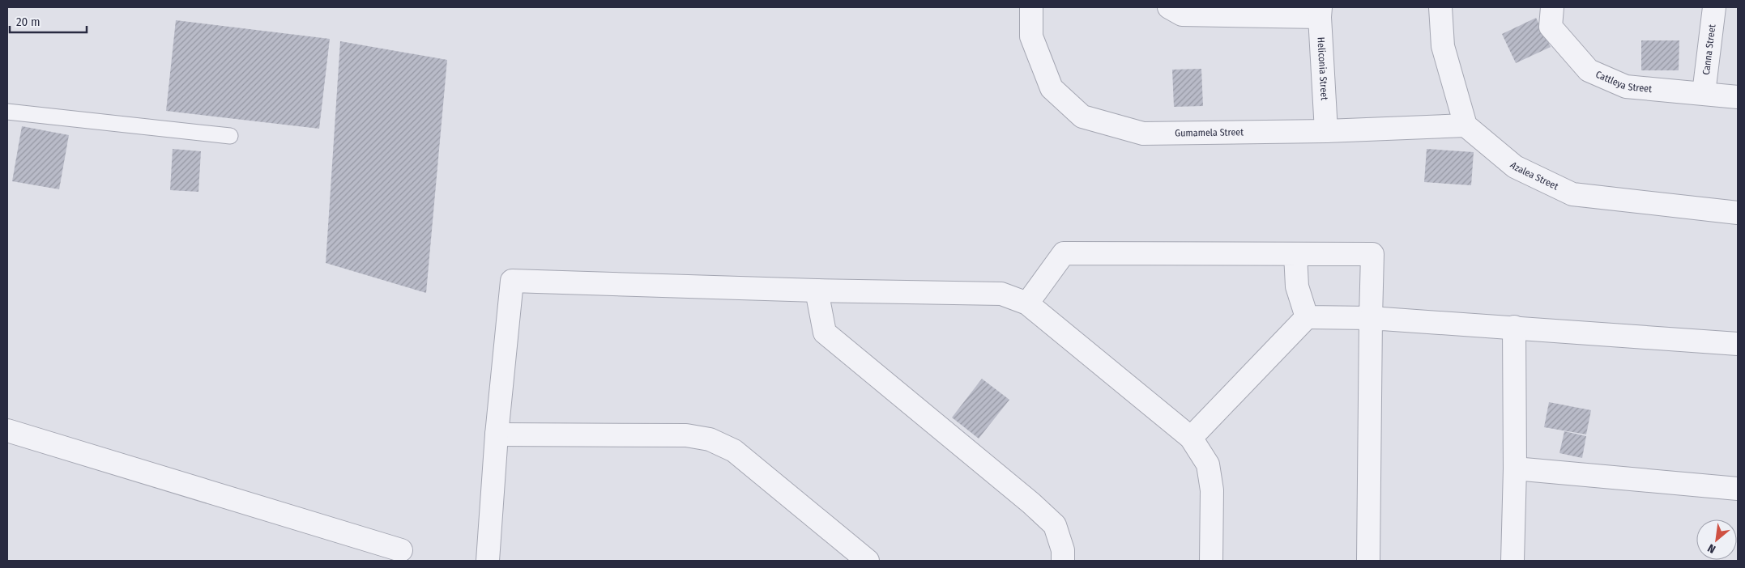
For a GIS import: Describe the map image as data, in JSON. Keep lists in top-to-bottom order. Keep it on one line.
{"streets":{"street":["Canna Street","Heliconia Street","Cattleya Street","Gumamela Street","Azalea Street"]},"crossings":[["Canna Street","Cattleya Street"],["Heliconia Street","Gumamela Street"],["Gumamela Street","Azalea Street"]],"scale_bar":"20 m","north":"bottom left"}
